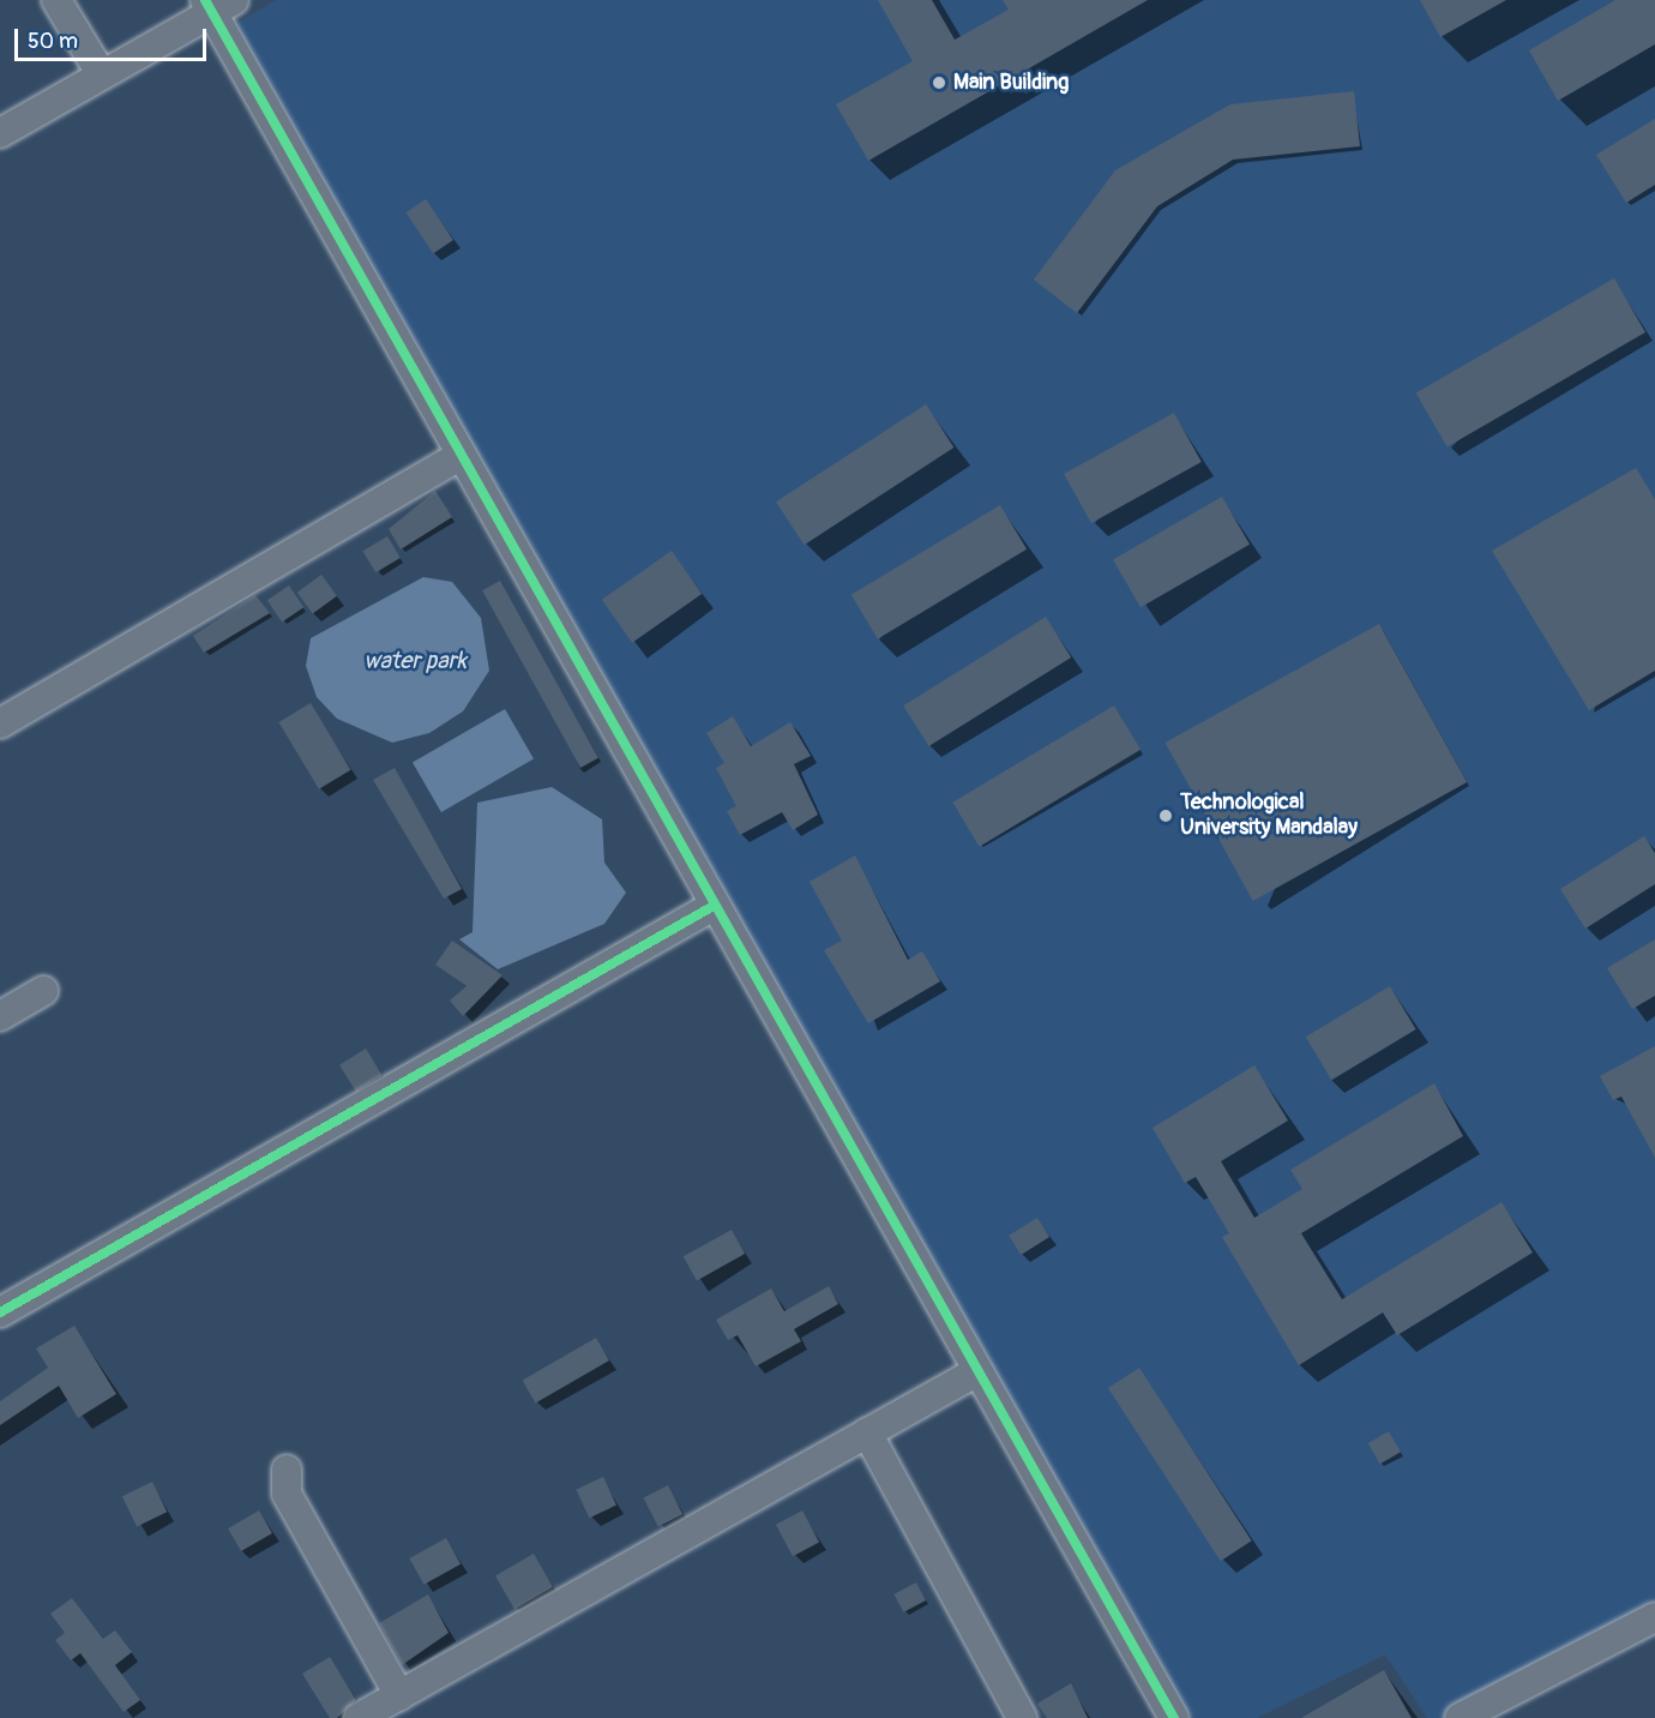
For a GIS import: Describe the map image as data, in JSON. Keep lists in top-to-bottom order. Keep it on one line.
{"water":["water park"],"places":["Main Building","Technological University Mandalay"],"scale_bar":"50 m"}
